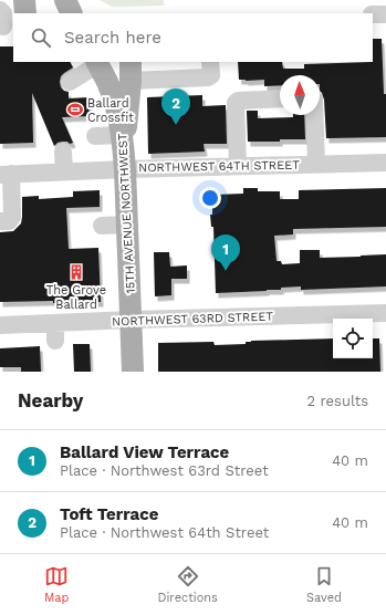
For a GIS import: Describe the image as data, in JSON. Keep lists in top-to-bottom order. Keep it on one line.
{"streets":{"main road":["15TH AVENUE NORTHWEST"],"street":["NORTHWEST 64TH STREET","NORTHWEST 63RD STREET"]},"crossings":[["NORTHWEST 64TH STREET","15TH AVENUE NORTHWEST"],["15TH AVENUE NORTHWEST","NORTHWEST 63RD STREET"]],"places":{"sports":["Ballard Crossfit"],"building":["The Grove Ballard"]},"north":"top","page":{"search":"Search here","pins":["2","1"],"heading":["Nearby","2 results"],"list":[{"mark":"1","name":"Ballard View Terrace","note":"Place · Northwest 63rd Street","value":"40 m"},{"mark":"2","name":"Toft Terrace","note":"Place · Northwest 64th Street","value":"40 m"}],"nav":["Map","Directions","Saved"]}}
